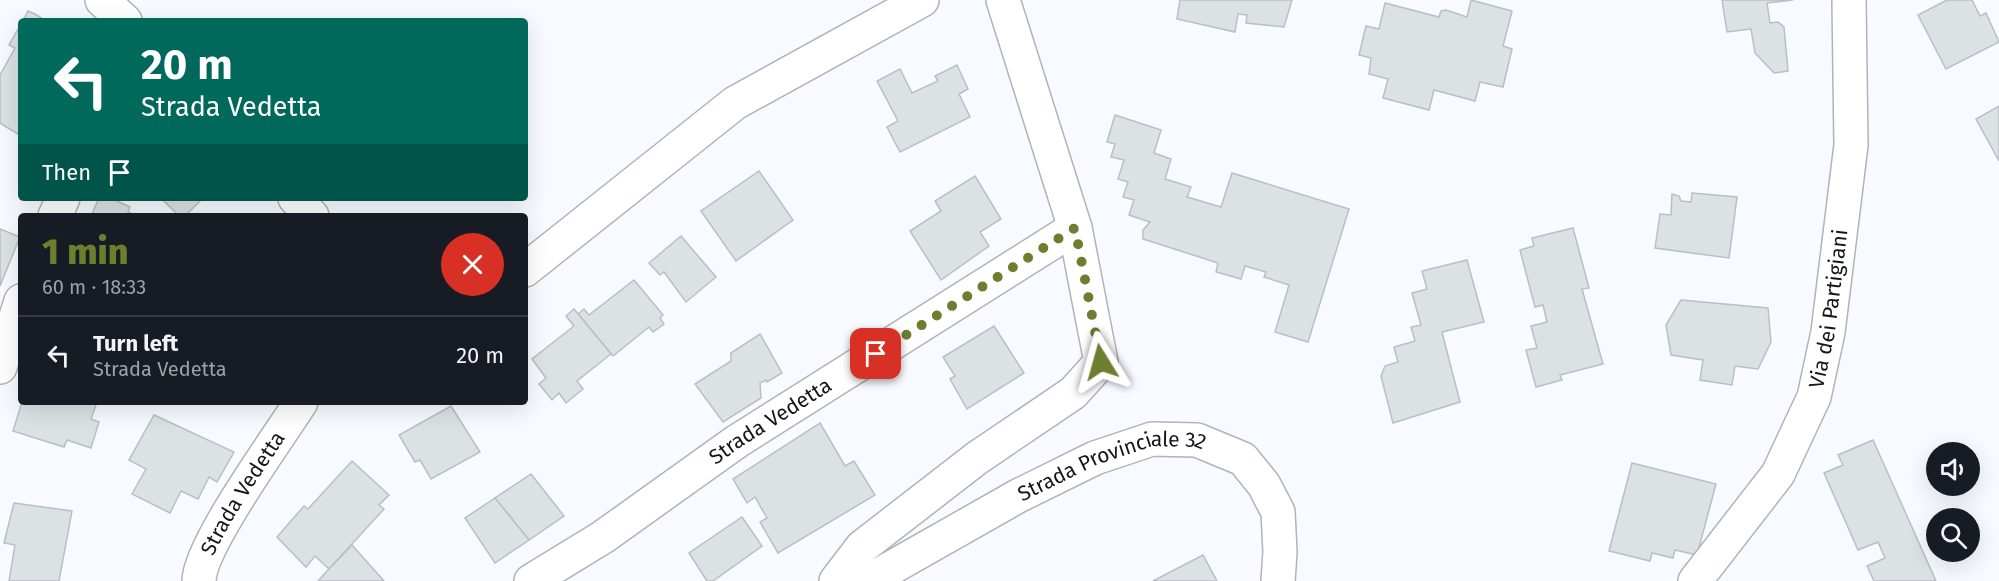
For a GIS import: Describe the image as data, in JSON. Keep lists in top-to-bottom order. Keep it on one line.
{"streets":{"street":["Via dei Partigiani","Strada Vedetta","Strada Provinciale 32"]},"page":{"turn":["20 m","Strada Vedetta"],"then":"Then","heading":["1 min","60 m · 18:33"],"list":[{"name":"Turn left","note":"Strada Vedetta","value":"20 m"}]}}
